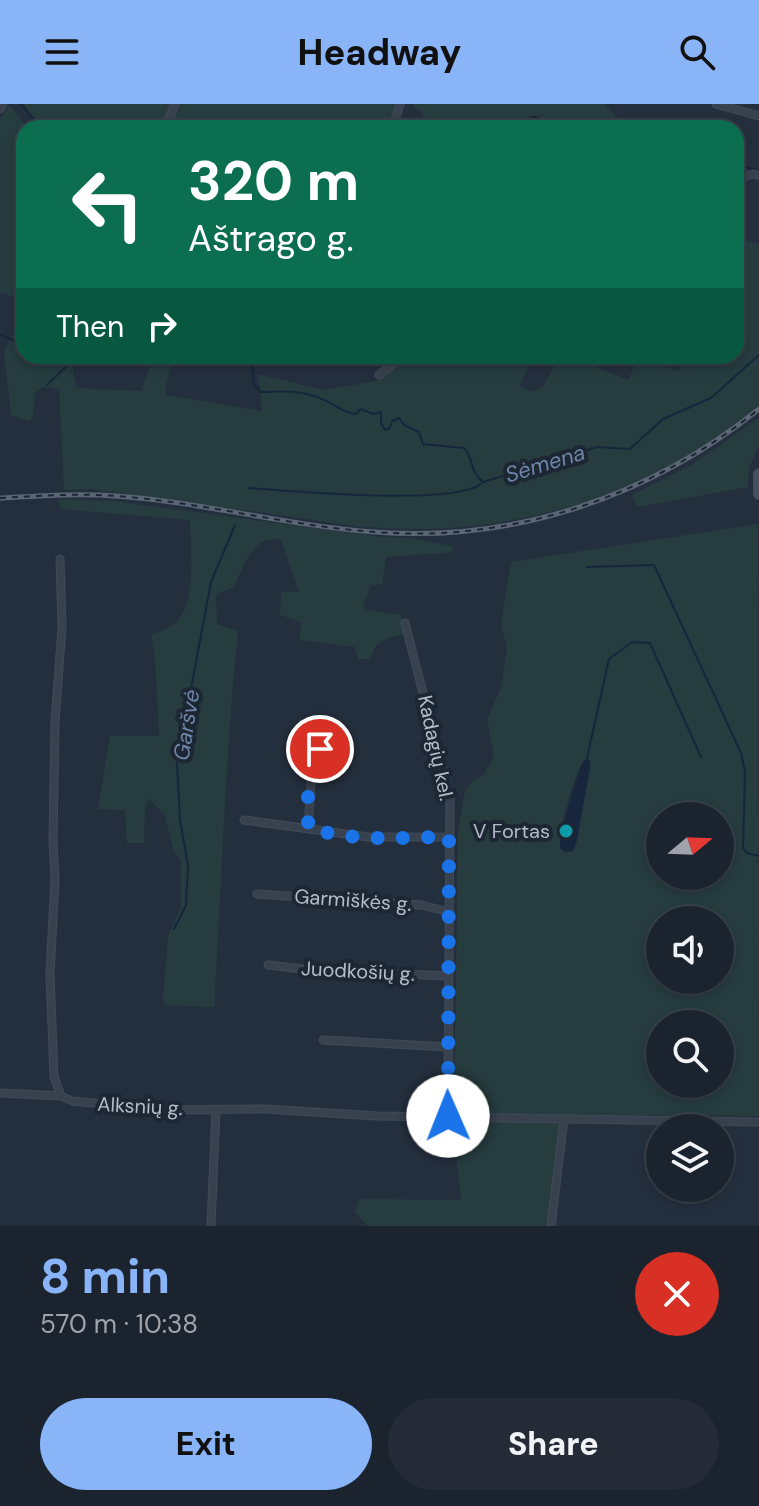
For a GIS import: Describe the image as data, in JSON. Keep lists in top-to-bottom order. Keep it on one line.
{"streets":{"street":["Kadagių kel.","Garmiškės g.","Juodkošių g.","Alksnių g."]},"crossings":[["Kadagių kel.","Garmiškės g."],["Kadagių kel.","Juodkošių g."],["Kadagių kel.","Alksnių g."]],"water":["Sėmena","Garšvė"],"places":["V Fortas"],"north":"right","page":{"header":"Headway","turn":["320 m","Aštrago g."],"then":"Then","heading":["8 min","570 m · 10:38"],"buttons":["Exit","Share"]}}
